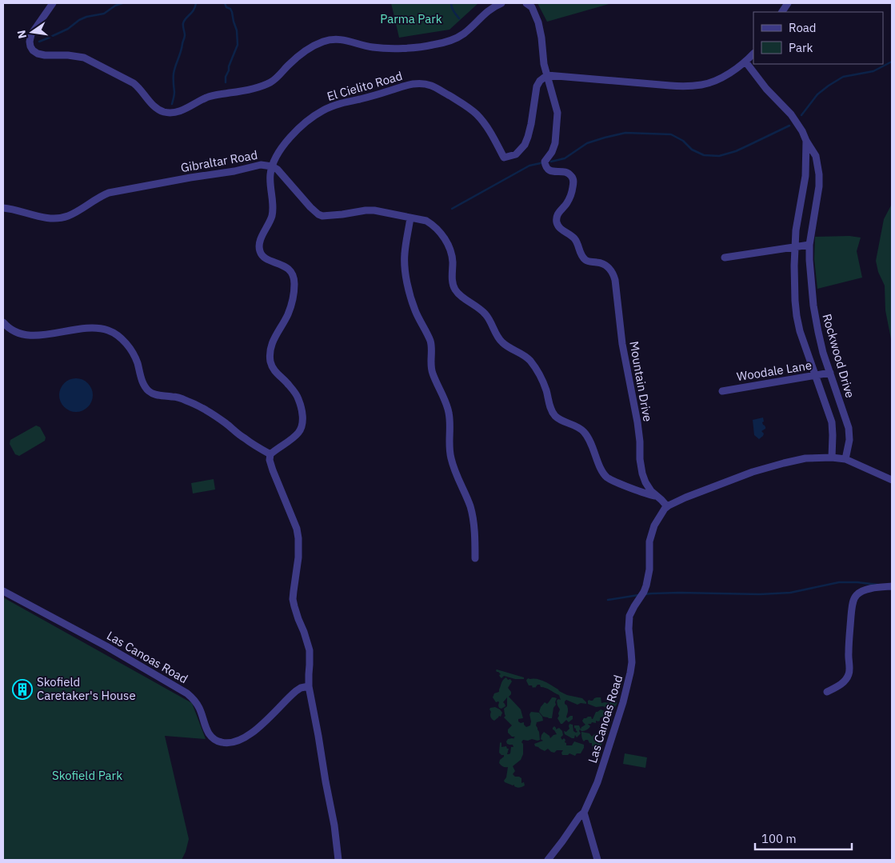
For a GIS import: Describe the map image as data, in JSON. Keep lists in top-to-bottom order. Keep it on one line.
{"streets":{"street":["El Cielito Road","Gibraltar Road","Rockwood Drive","Woodale Lane","Mountain Drive","Las Canoas Road"]},"crossings":[["El Cielito Road","Gibraltar Road"],["El Cielito Road","Mountain Drive"],["Gibraltar Road","Mountain Drive"],["Rockwood Drive","Woodale Lane"],["Mountain Drive","Las Canoas Road"]],"parks":["Parma Park","Skofield Park"],"places":{"building":["Skofield Caretaker's House"]},"legend":["Road","Park"],"scale_bar":"100 m","north":"left"}
